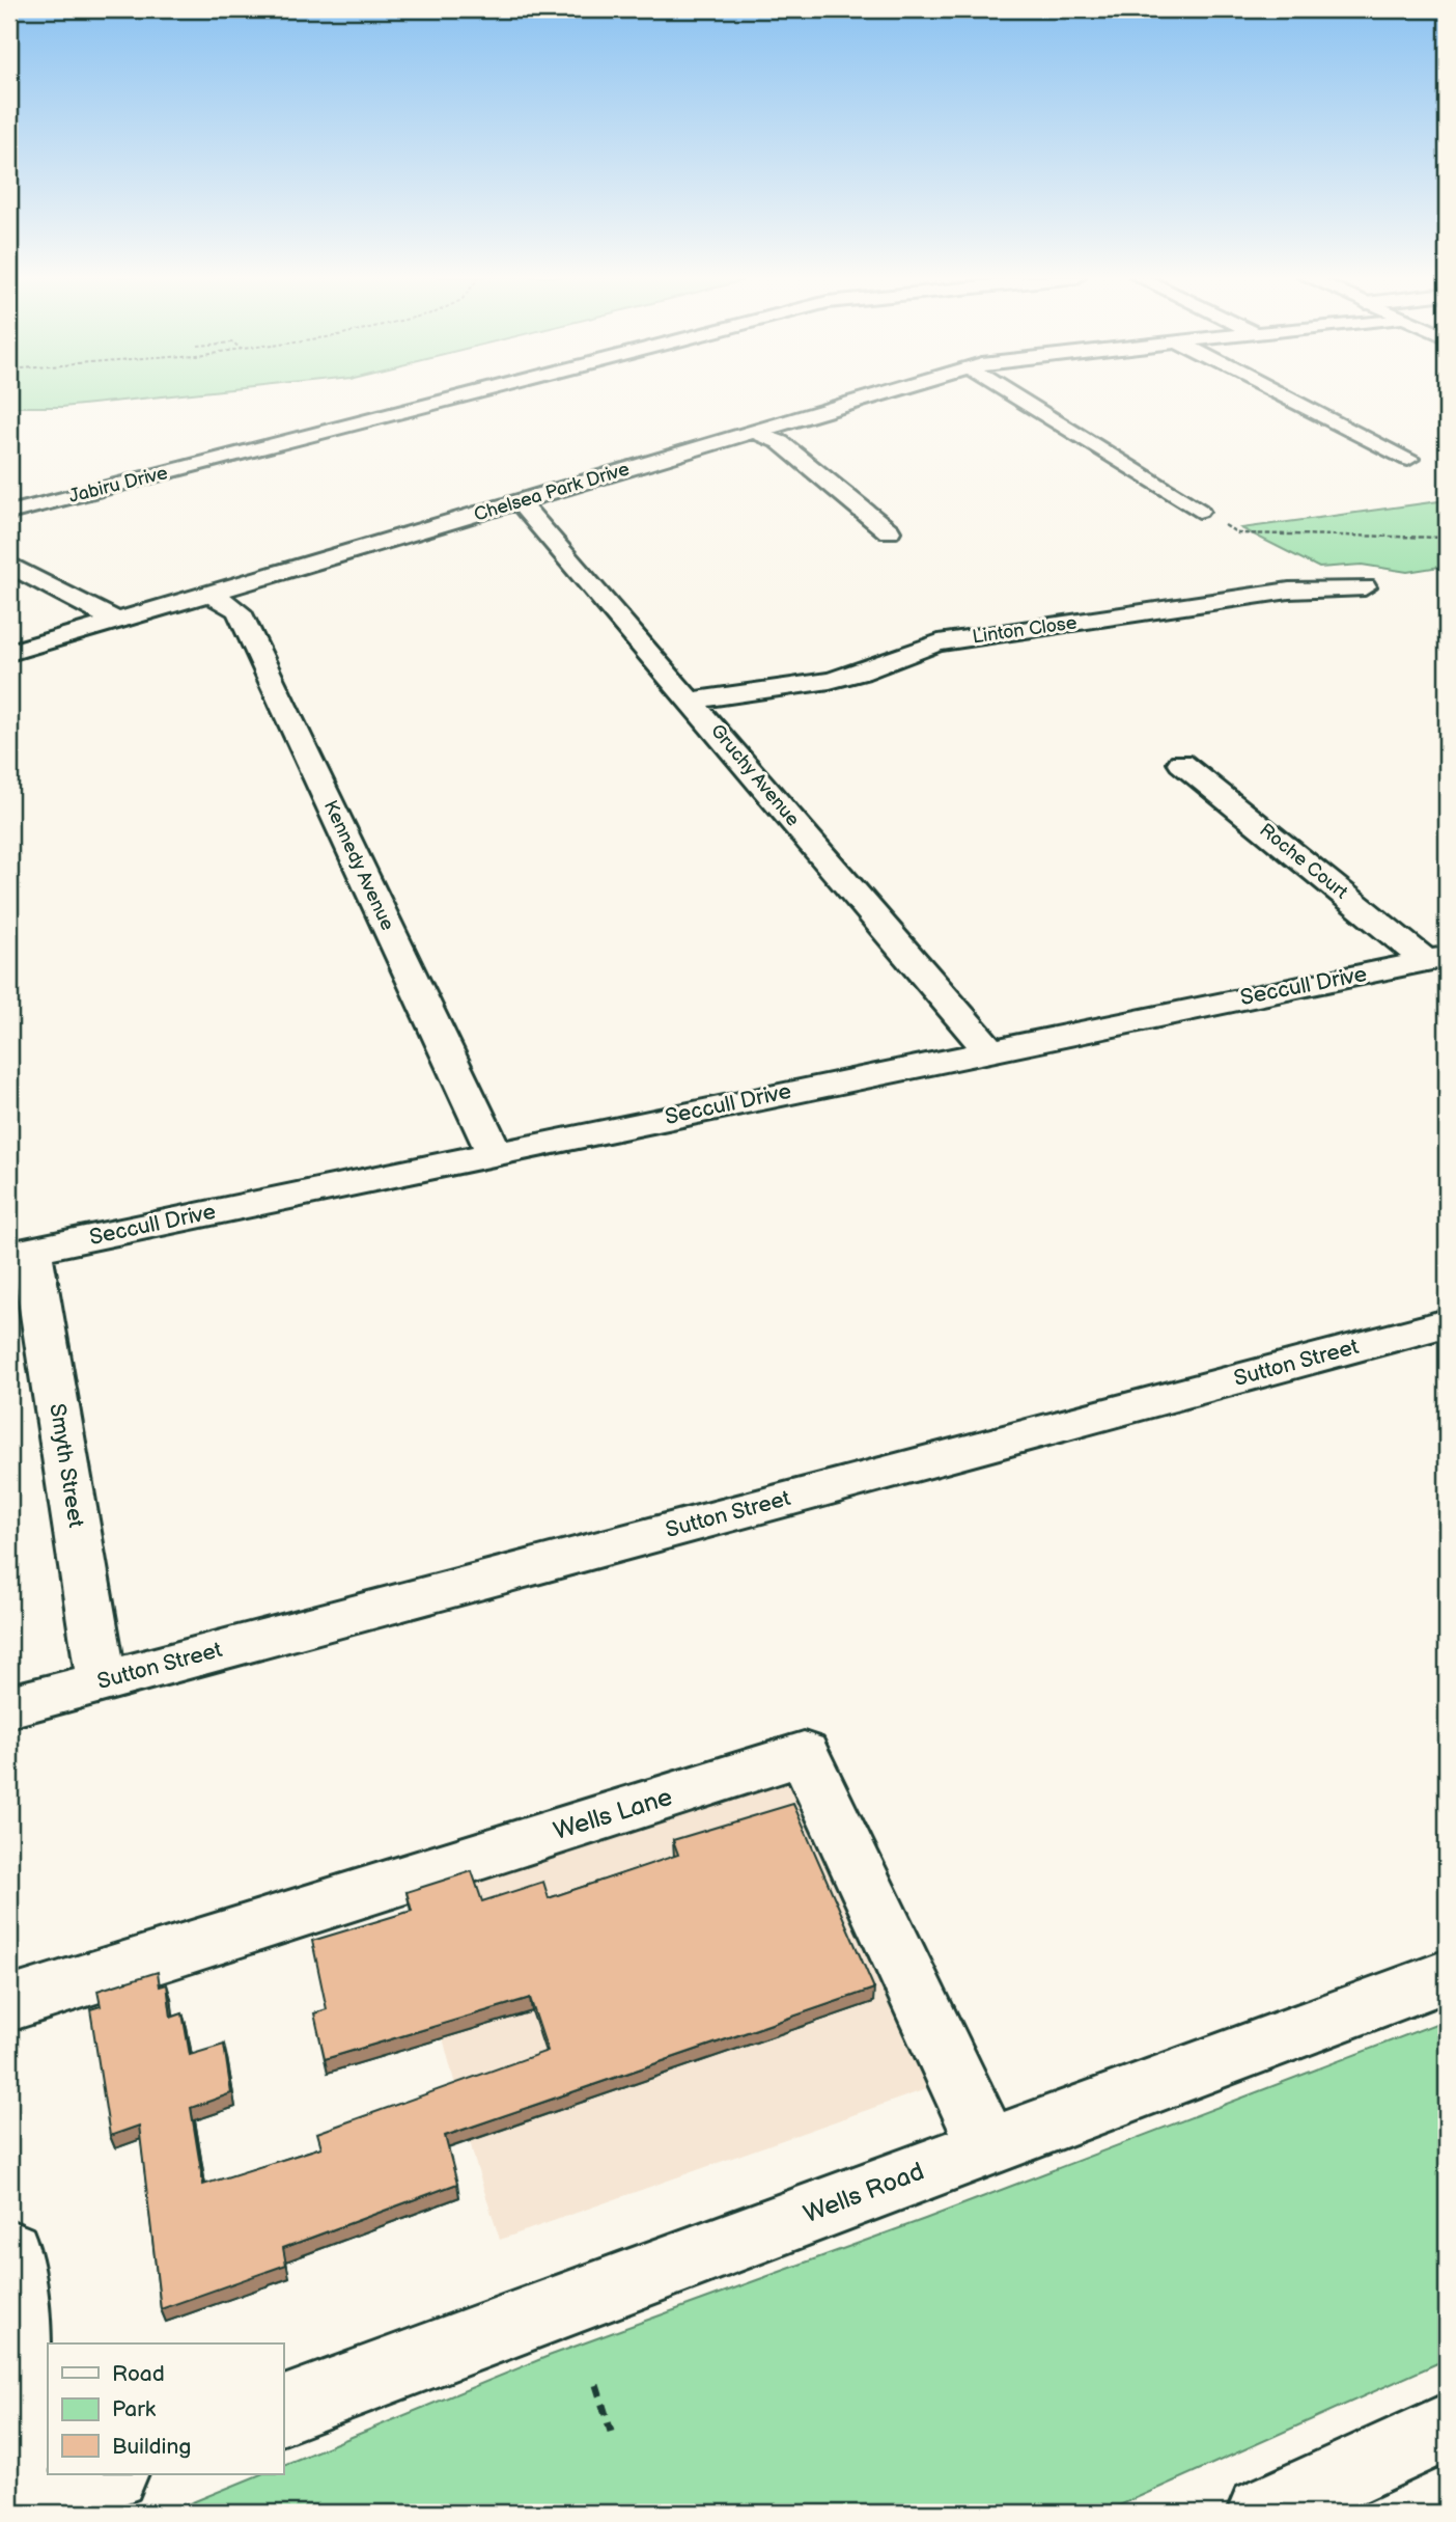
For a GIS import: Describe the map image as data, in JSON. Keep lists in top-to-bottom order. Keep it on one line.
{"streets":{"street":["Jabiru Drive","Chelsea Park Drive","Linton Close","Gruchy Avenue","Roche Court","Kennedy Avenue","Seccull Drive","Sutton Street","Smyth Street","Wells Lane","Wells Road"]},"crossings":[["Chelsea Park Drive","Gruchy Avenue"],["Chelsea Park Drive","Kennedy Avenue"],["Linton Close","Gruchy Avenue"],["Gruchy Avenue","Seccull Drive"],["Roche Court","Seccull Drive"],["Kennedy Avenue","Seccull Drive"],["Seccull Drive","Smyth Street"],["Sutton Street","Smyth Street"],["Wells Lane","Wells Road"]],"legend":["Road","Park","Building"]}
